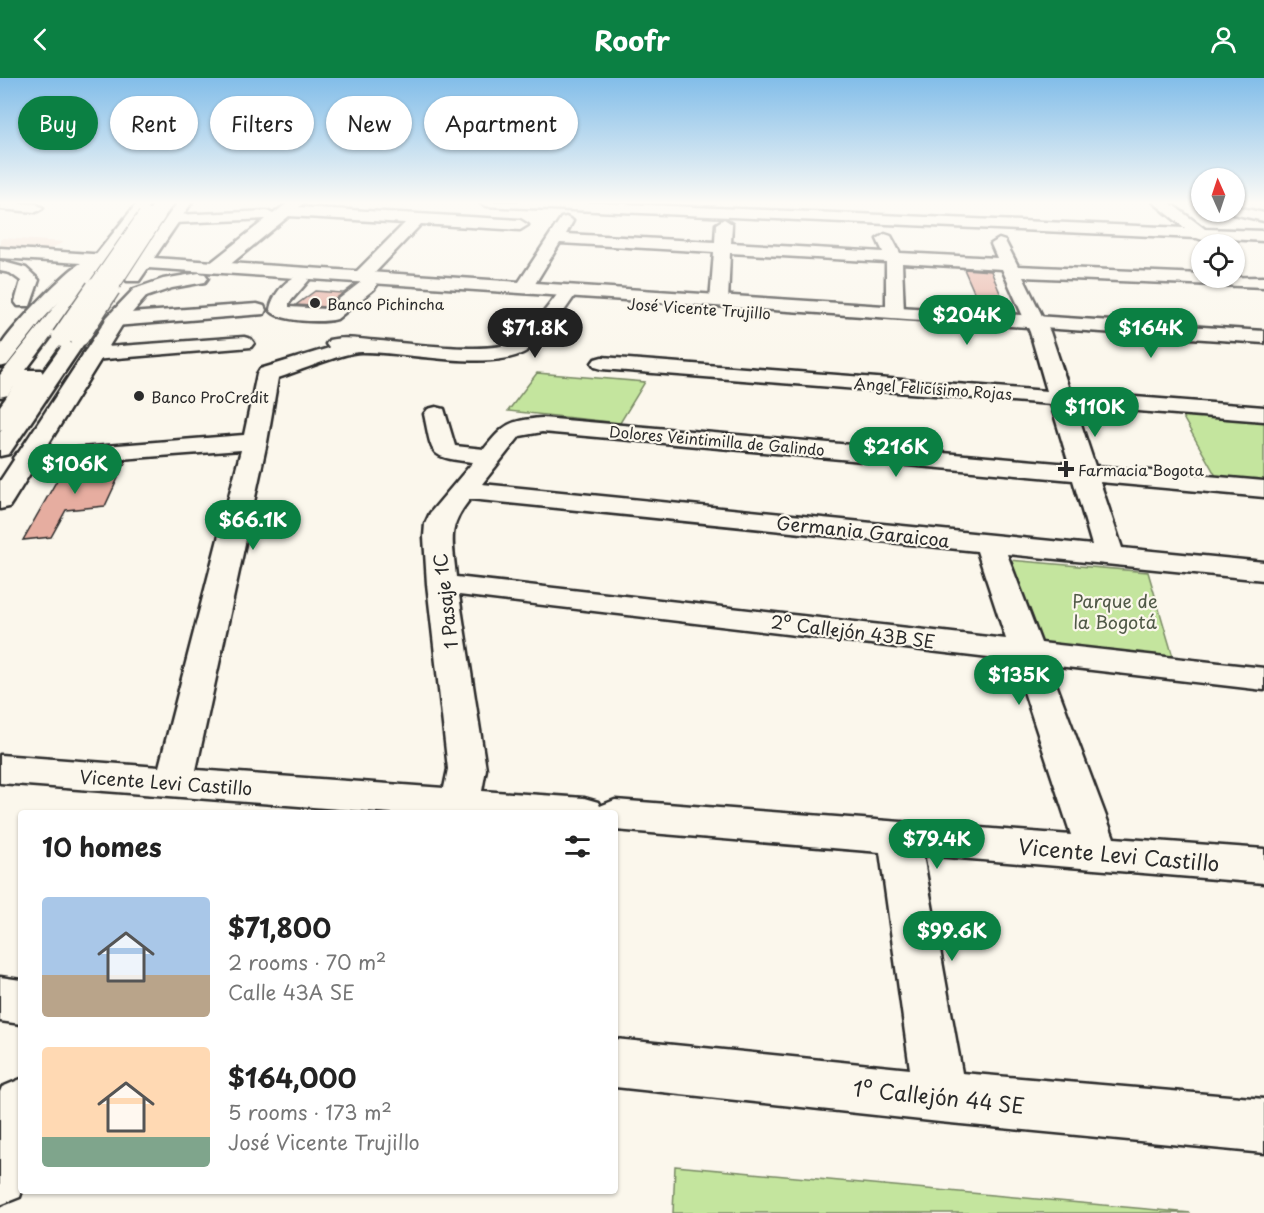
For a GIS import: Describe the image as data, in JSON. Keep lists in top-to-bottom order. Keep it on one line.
{"streets":{"street":["José Vicente Trujillo","Angel Felicísimo Rojas","Dolores Veintimilla de Galindo","Germania Garaicoa","1 Pasaje 1C","2º Callejón 43B SE","Vicente Levi Castillo","1º Callejón 44 SE"]},"crossings":[["Dolores Veintimilla de Galindo","1 Pasaje 1C"],["Germania Garaicoa","1 Pasaje 1C"],["1 Pasaje 1C","2º Callejón 43B SE"],["1 Pasaje 1C","Vicente Levi Castillo"]],"parks":["Parque de la Bogotá"],"places":{"other":["Banco Pichincha","Banco ProCredit"],"health":["Farmacia Bogota"]},"north":"top","page":{"header":"Roofr","chip":["Buy","Rent","Filters","New","Apartment"],"price":["$204K","$71.8K","$164K","$110K","$216K","$106K","$66.1K","$135K","$79.4K","$99.6K"],"heading":"10 homes","list":[{"name":"$71,800","note":"2 rooms · 70 m² · Calle 43A SE"},{"name":"$164,000","note":"5 rooms · 173 m² · José Vicente Trujillo"}]}}
